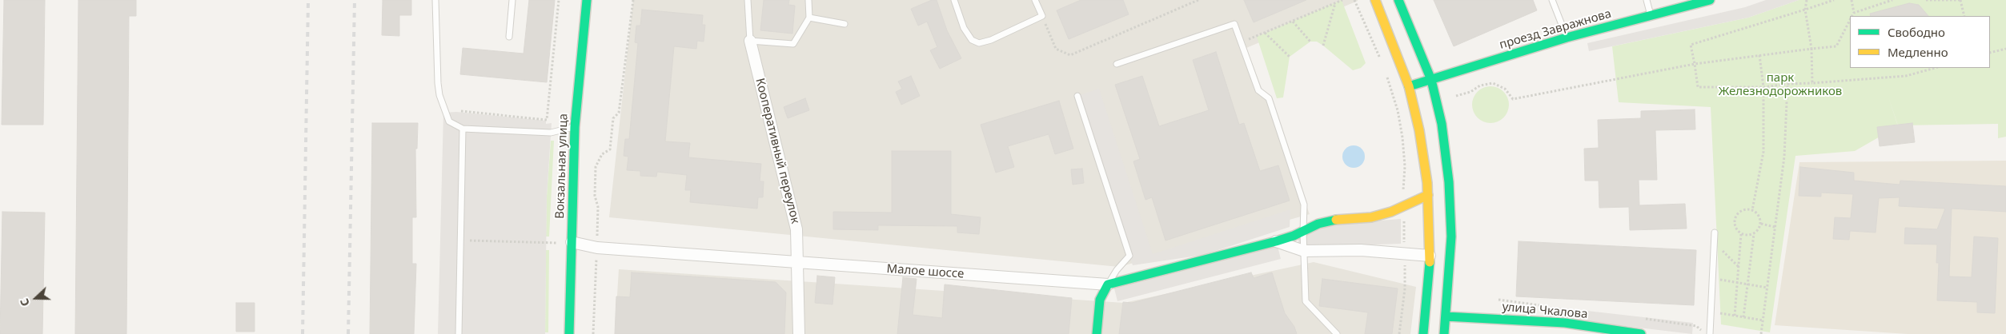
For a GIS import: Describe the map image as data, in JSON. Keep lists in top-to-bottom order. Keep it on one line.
{"streets":{"main road":["проезд Завражнова","Вокзальная улица","Малое шоссе","улица Чкалова"],"street":["Кооперативный переулок"]},"crossings":[["Кооперативный переулок","Малое шоссе"],["Вокзальная улица","Малое шоссе"]],"parks":["парк Железнодорожников"],"legend":["Свободно","Медленно"],"north":"left"}
